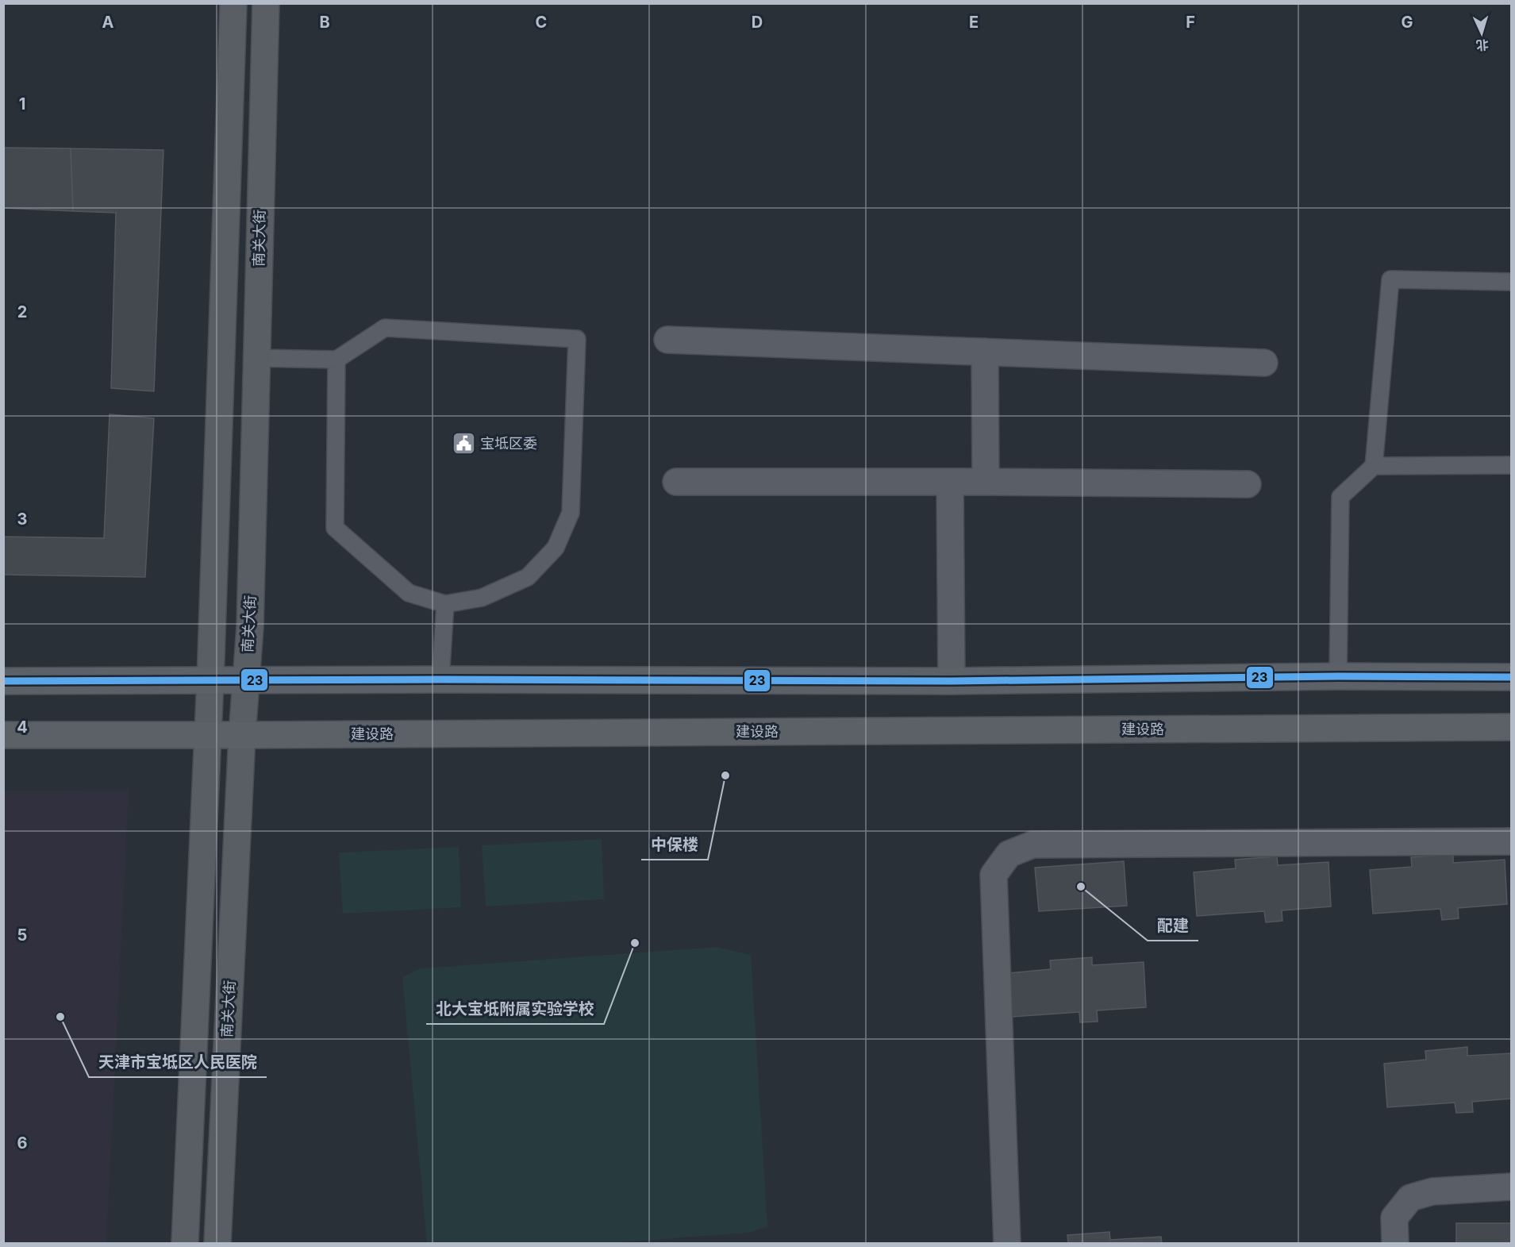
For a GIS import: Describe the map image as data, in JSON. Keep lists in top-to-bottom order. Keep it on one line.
{"streets":{"main road":["南关大街","建设路"]},"crossings":[["南关大街","建设路"]],"places":{"public building":["宝坻区委"],"other":["中保楼","配建","北大宝坻附属实验学校","天津市宝坻区人民医院"]},"lines":["transit line 23"],"north":"bottom","grid":{"columns":["A","B","C","D","E","F","G"],"rows":["1","2","3","4","5","6"]}}
